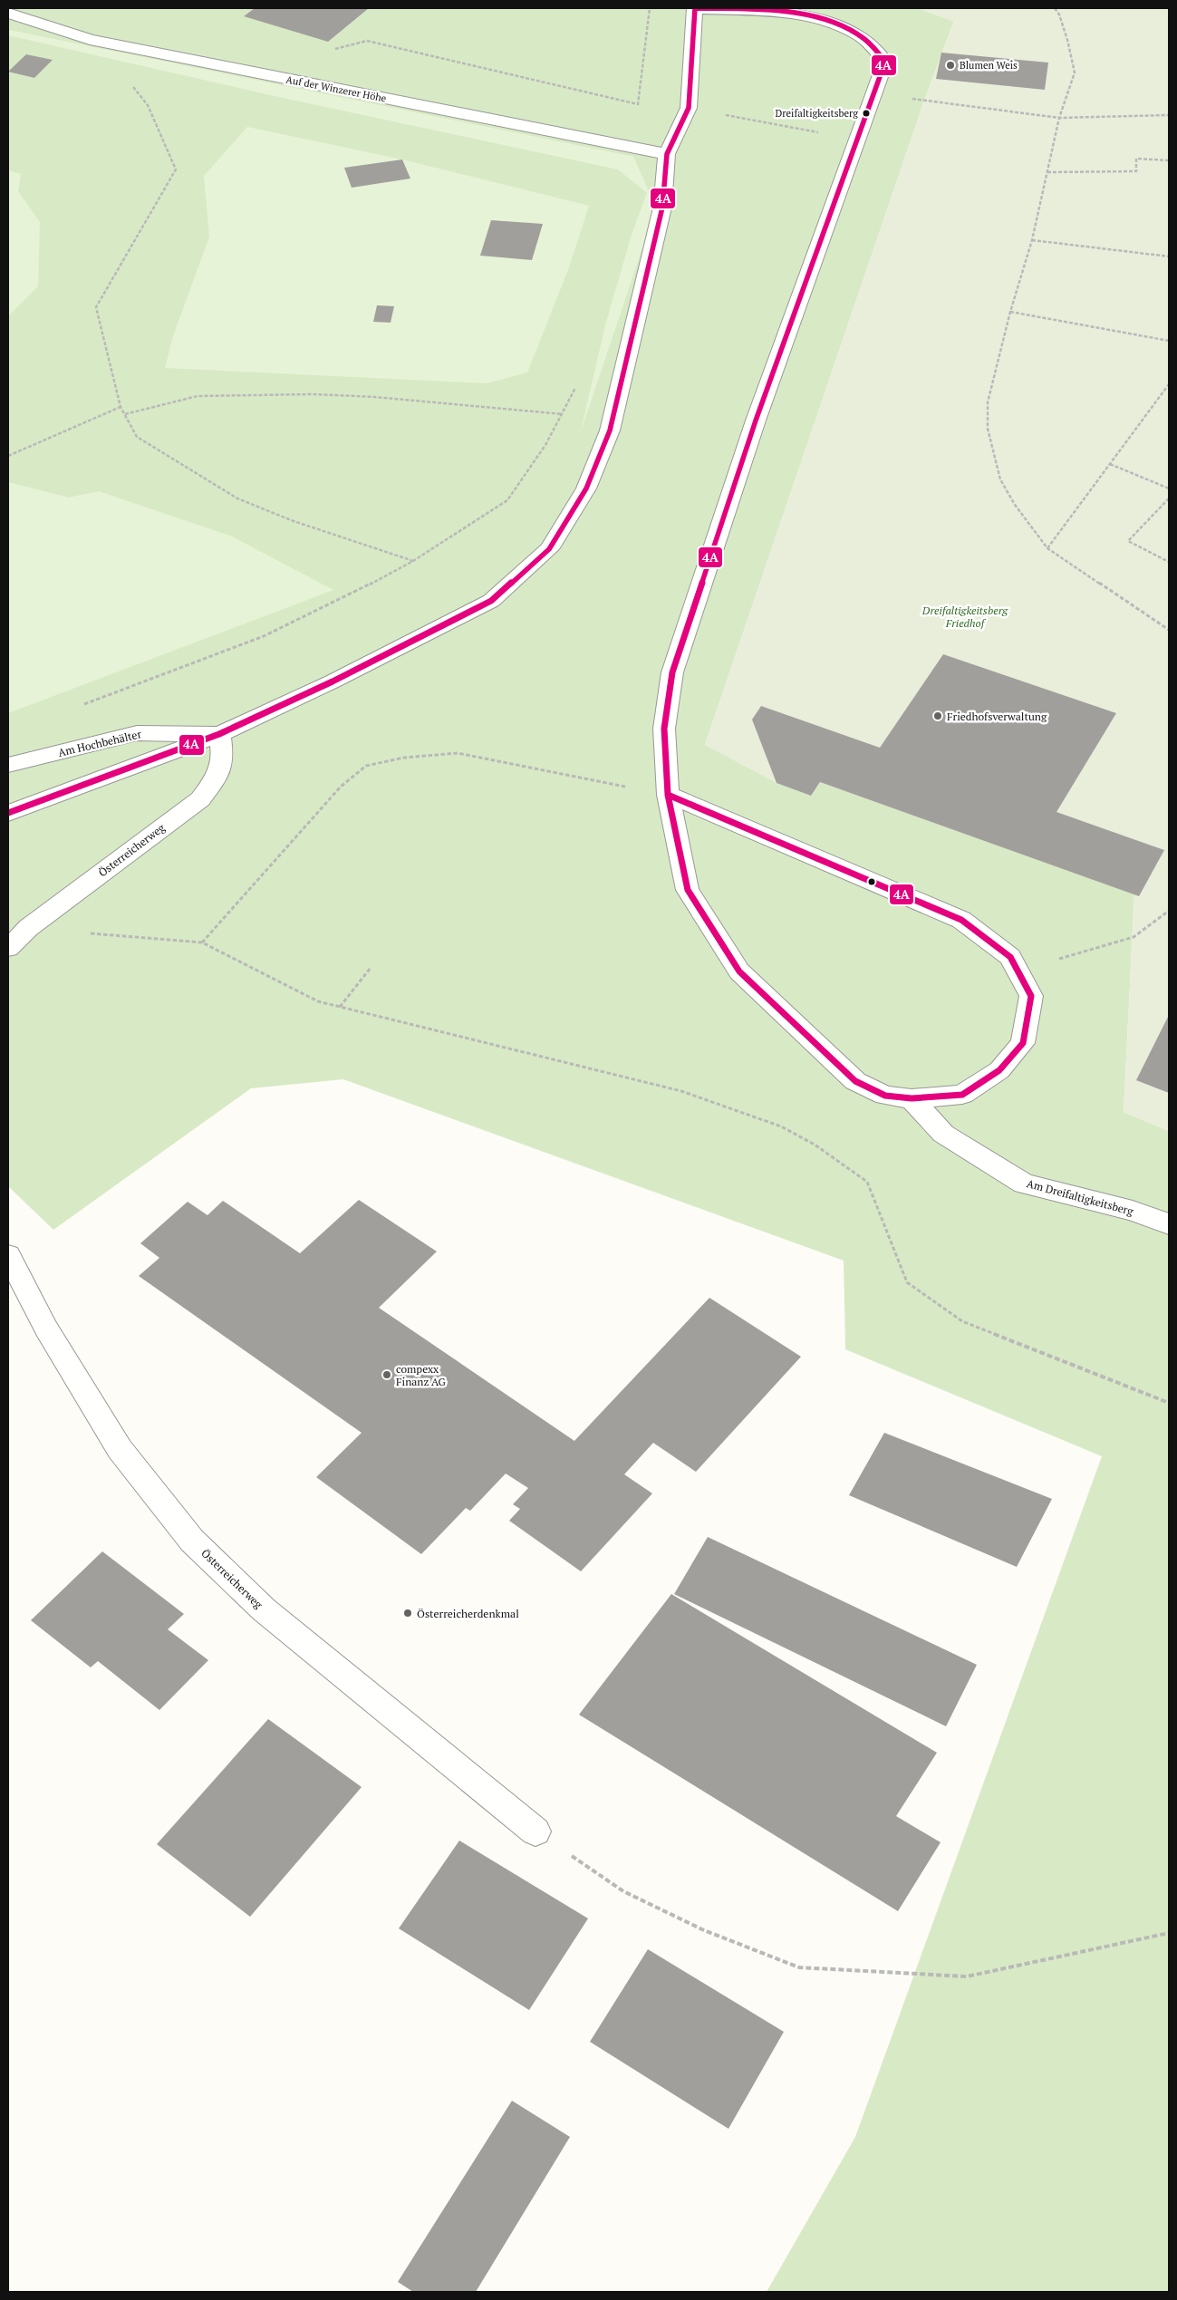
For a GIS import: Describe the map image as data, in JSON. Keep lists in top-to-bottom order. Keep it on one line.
{"streets":{"street":["Auf der Winzerer Höhe","Am Hochbehälter","Österreicherweg","Am Dreifaltigkeitsberg"]},"crossings":[["Am Hochbehälter","Österreicherweg"]],"parks":["Dreifaltigkeitsberg Friedhof"],"places":["Blumen Weis","Dreifaltigkeitsberg","Friedhofsverwaltung","compexx Finanz AG","Österreicherdenkmal"],"lines":["transit line 4A"]}
